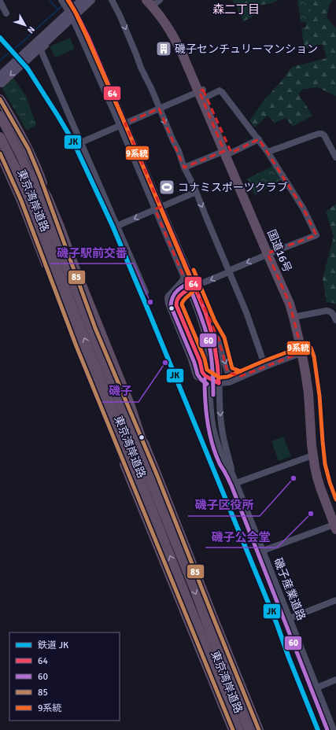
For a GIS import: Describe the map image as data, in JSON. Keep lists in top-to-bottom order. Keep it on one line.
{"streets":{"highway":["東京湾岸道路","国道16号"],"street":["磯子産業道路"]},"districts":["森二丁目"],"places":{"building":["磯子センチュリーマンション"],"sports":["コナミスポーツクラブ"],"other":["磯子駅前交番","磯子","磯子区役所","磯子公会堂"]},"lines":["transit line 64","transit line 9系統","rail line JK","transit line 85","transit line 60"],"legend":["鉄道 JK","64","60","85","9系統"],"north":"bottom right"}
